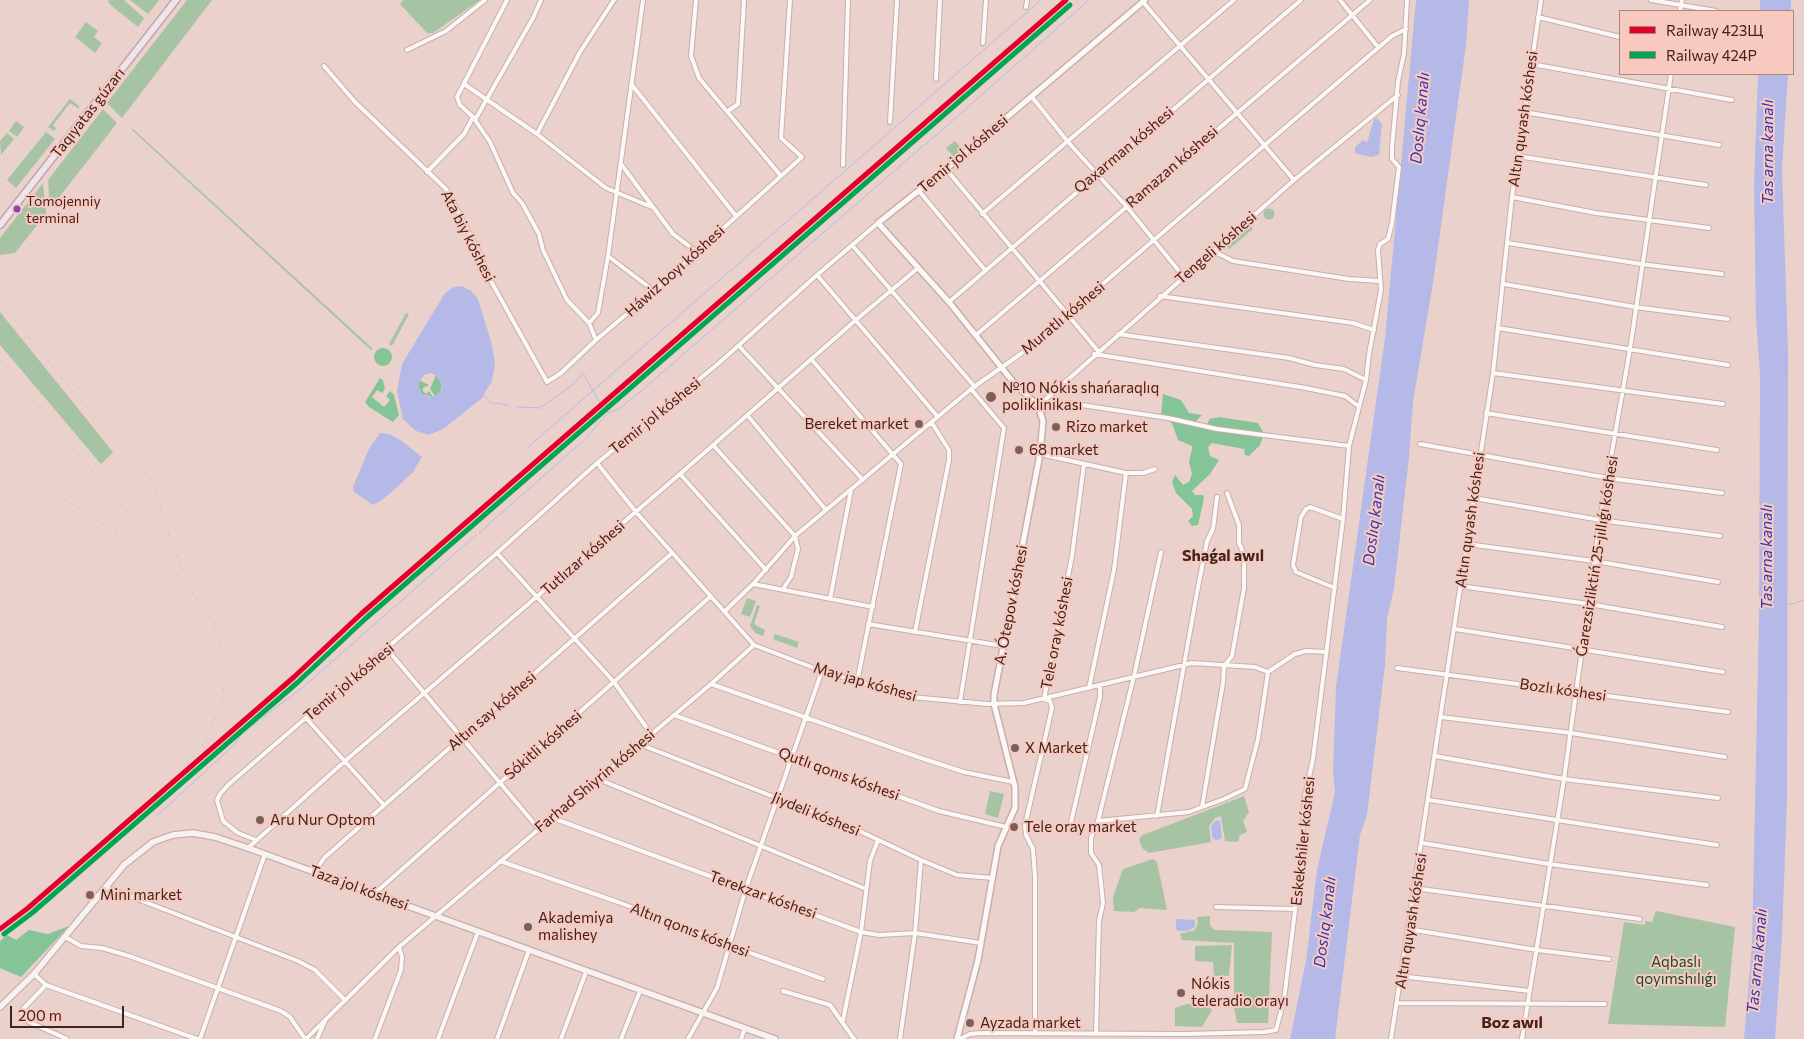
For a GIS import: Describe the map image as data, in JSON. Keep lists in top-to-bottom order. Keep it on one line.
{"streets":{"highway":["Taqıyatas gúzarı"],"main road":["Taza jol kóshesi"],"street":["Altın quyash kóshesi","Qaxarman kóshesi","Temir jol kóshesi","Ramazan kóshesi","Ata biy kóshesi","Tengeli kóshesi","Háwiz boyı kóshesi","Muratlı kóshesi","Ǵarezsizliktiń 25-jıllıǵı kóshesi","Tutlızar kóshesi","A. Ótepov kóshesi","Tele oray kóshesi","May jap kóshesi","Bozlı kóshesi","Altın say kóshesi","Sókitli kóshesi","Qutlı qonıs kóshesi","Farhad Shiyrin kóshesi","Jiydeli kóshesi","Eskekshiler kóshesi","Terekzar kóshesi","Altın qonıs kóshesi"]},"crossings":[["Altın quyash kóshesi","Bozlı kóshesi"],["Qaxarman kóshesi","A. Ótepov kóshesi"],["Temir jol kóshesi","Tutlızar kóshesi"],["Temir jol kóshesi","A. Ótepov kóshesi"],["Temir jol kóshesi","May jap kóshesi"],["Ramazan kóshesi","A. Ótepov kóshesi"],["Ata biy kóshesi","Háwiz boyı kóshesi"],["Tengeli kóshesi","A. Ótepov kóshesi"],["Tengeli kóshesi","Eskekshiler kóshesi"],["Muratlı kóshesi","A. Ótepov kóshesi"],["Muratlı kóshesi","May jap kóshesi"],["Muratlı kóshesi","Eskekshiler kóshesi"],["Ǵarezsizliktiń 25-jıllıǵı kóshesi","Bozlı kóshesi"],["Tutlızar kóshesi","A. Ótepov kóshesi"],["Tutlızar kóshesi","May jap kóshesi"],["Tutlızar kóshesi","Taza jol kóshesi"],["A. Ótepov kóshesi","May jap kóshesi"],["A. Ótepov kóshesi","Qutlı qonıs kóshesi"],["A. Ótepov kóshesi","Jiydeli kóshesi"],["A. Ótepov kóshesi","Terekzar kóshesi"],["Tele oray kóshesi","May jap kóshesi"],["May jap kóshesi","Altın say kóshesi"],["May jap kóshesi","Sókitli kóshesi"],["May jap kóshesi","Farhad Shiyrin kóshesi"],["Altın say kóshesi","Taza jol kóshesi"],["Sókitli kóshesi","Taza jol kóshesi"],["Qutlı qonıs kóshesi","Farhad Shiyrin kóshesi"],["Farhad Shiyrin kóshesi","Jiydeli kóshesi"],["Farhad Shiyrin kóshesi","Taza jol kóshesi"],["Farhad Shiyrin kóshesi","Terekzar kóshesi"],["Farhad Shiyrin kóshesi","Altın qonıs kóshesi"]],"districts":["Shaǵal awıl","Boz awıl"],"water":["Doslıq kanalı","Tas arna kanalı"],"parks":["Aqbaslı qoyımshılıǵı"],"places":["Tomojenniy terminal","№10 Nókis shańaraqlıq poliklinikası","Bereket market","Rizo market","68 market","X Market","Aru Nur Optom","Tele oray market","Mini market","Akademiya malishey","Nókis teleradio orayı","Ayzada market"],"lines":["rail line 423Щ","rail line 424Р"],"legend":["Railway 423Щ","Railway 424Р"],"scale_bar":"200 m"}
